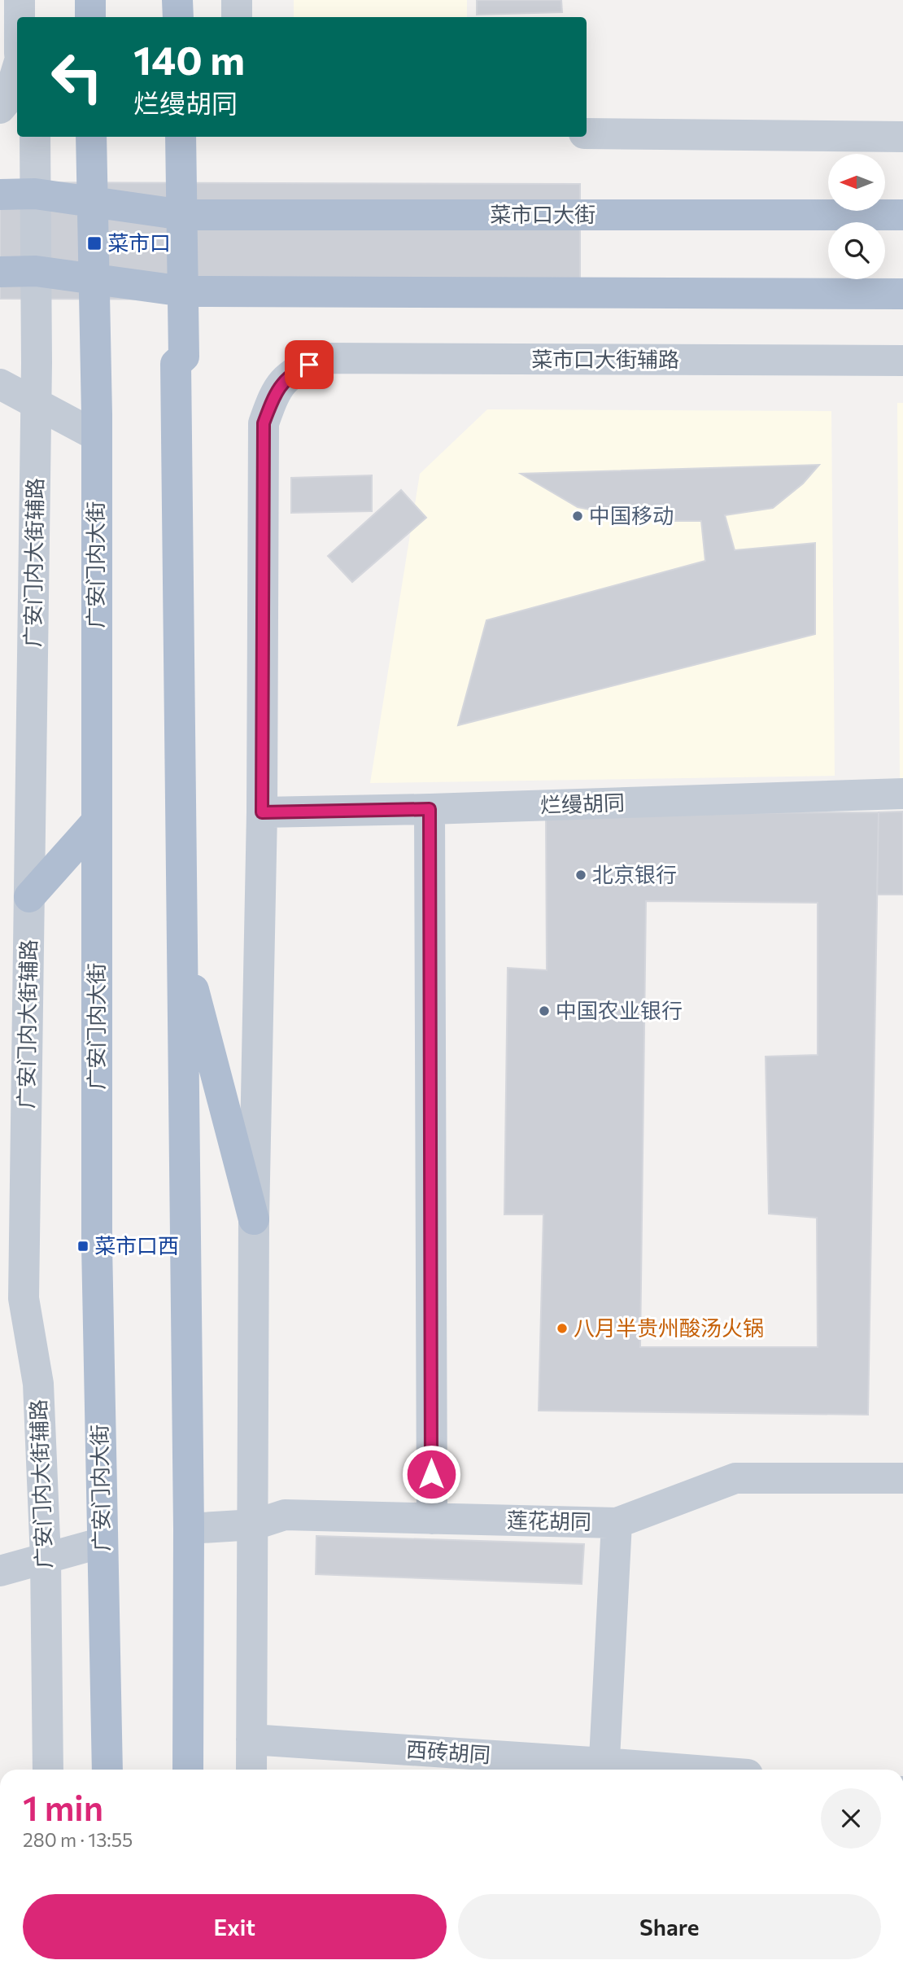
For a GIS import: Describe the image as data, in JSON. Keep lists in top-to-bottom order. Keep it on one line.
{"streets":{"main road":["菜市口大街","广安门内大街"],"street":["菜市口大街辅路","广安门内大街辅路","烂缦胡同","莲花胡同","西砖胡同"]},"crossings":[["菜市口大街","广安门内大街辅路"],["菜市口大街","广安门内大街"],["菜市口大街辅路","烂缦胡同"]],"places":{"transit":["菜市口","菜市口西"],"other":["中国移动","北京银行","中国农业银行","八月半贵州酸汤火锅"]},"north":"left","page":{"turn":["140 m","烂缦胡同"],"heading":["1 min","280 m · 13:55"],"buttons":["Exit","Share"]}}
